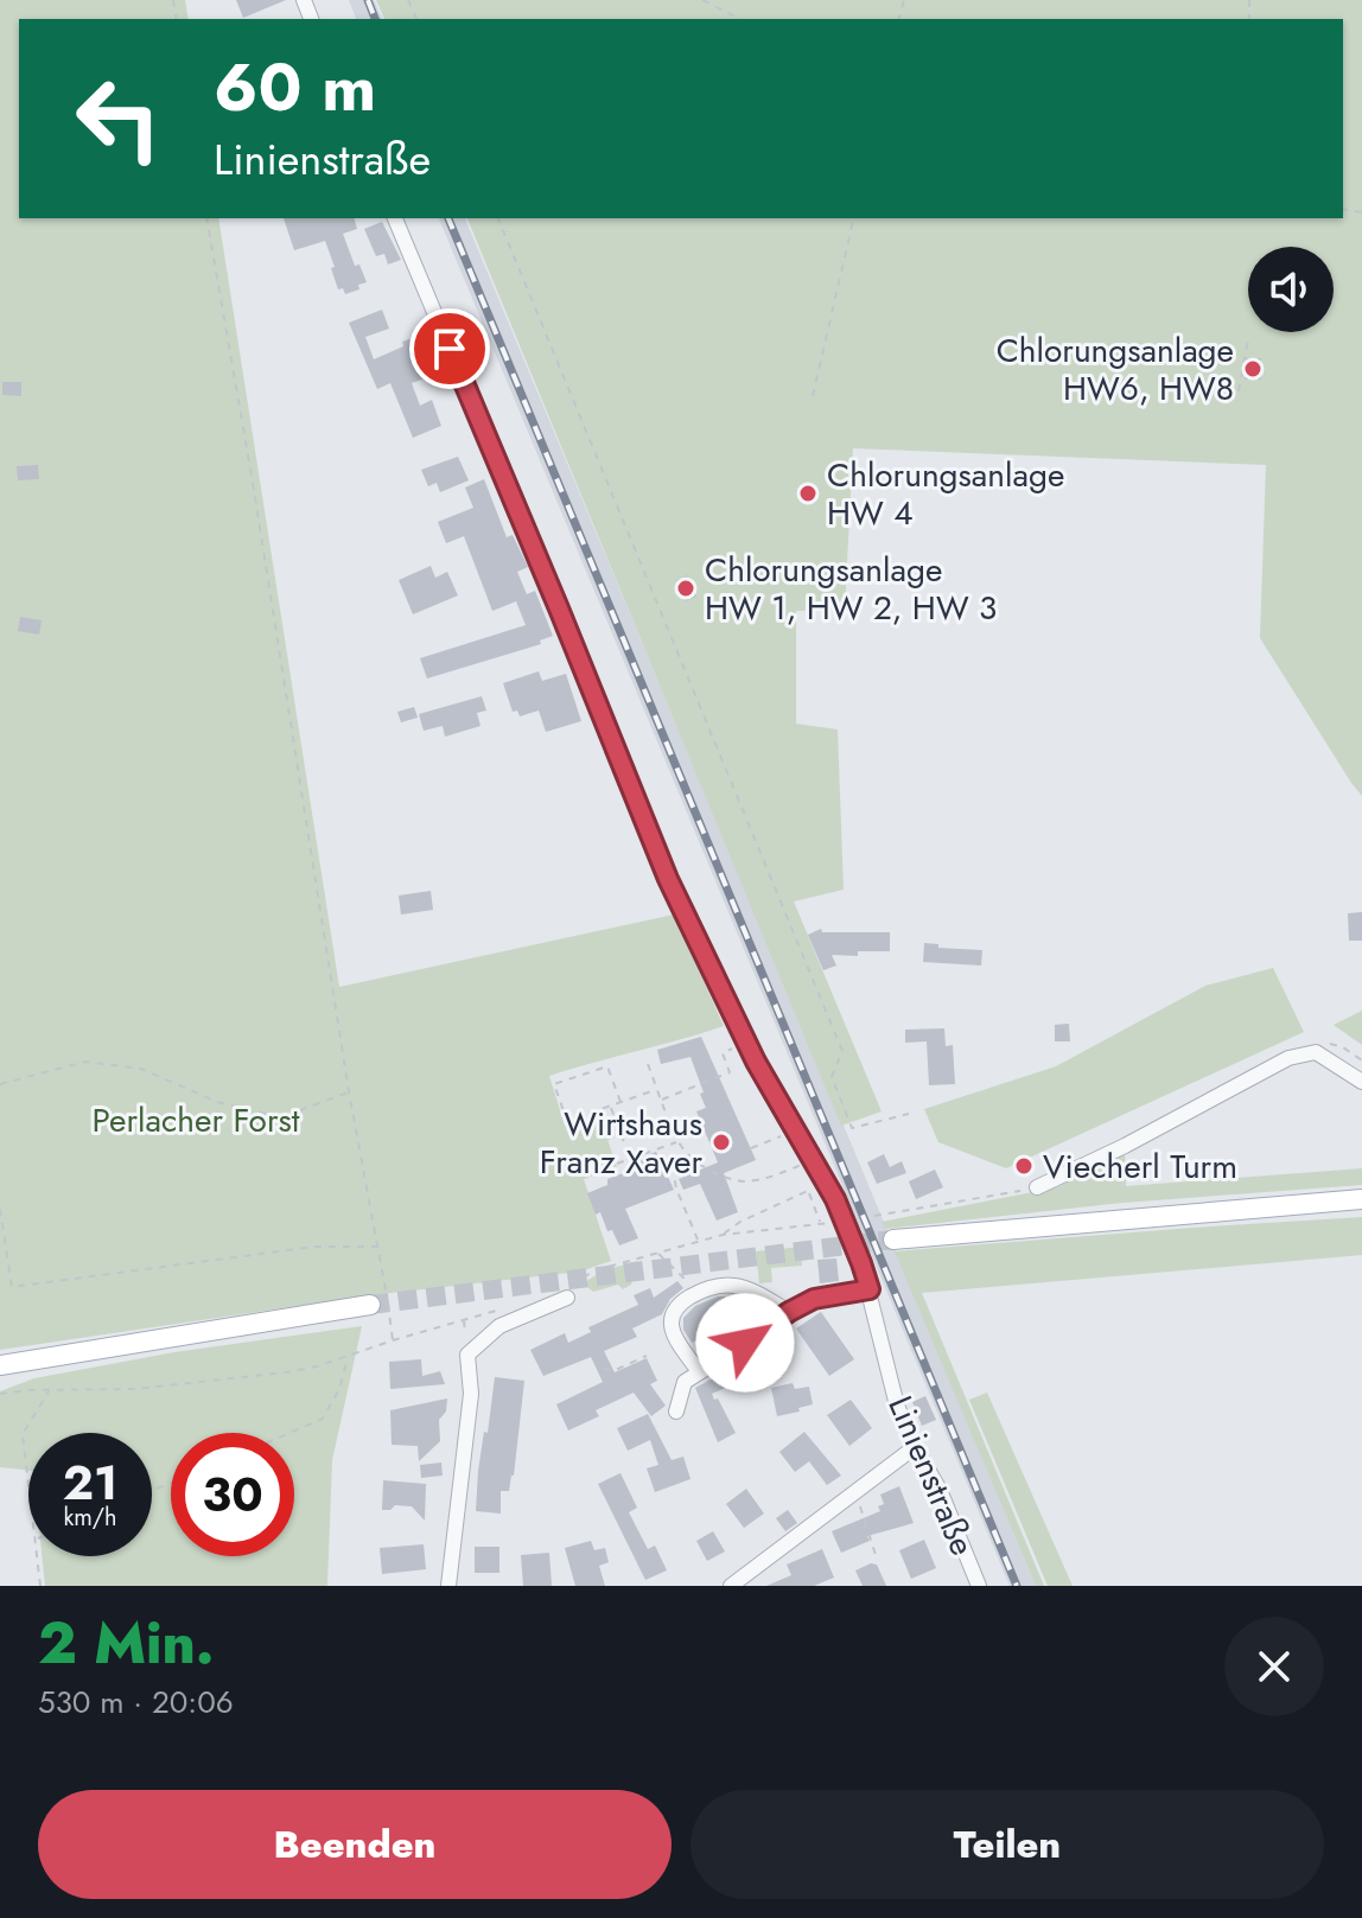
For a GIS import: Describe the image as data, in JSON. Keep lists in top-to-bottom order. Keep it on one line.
{"streets":{"street":["Linienstraße"]},"parks":["Perlacher Forst"],"places":["Chlorungsanlage HW6, HW8","Chlorungsanlage HW 4","Chlorungsanlage HW 1, HW 2, HW 3","Wirtshaus Franz Xaver","Viecherl Turm"],"page":{"turn":["60 m","Linienstraße"],"speed":"21 km/h","limit":"30","heading":["2 Min.","530 m · 20:06"],"buttons":["Beenden","Teilen"]}}
